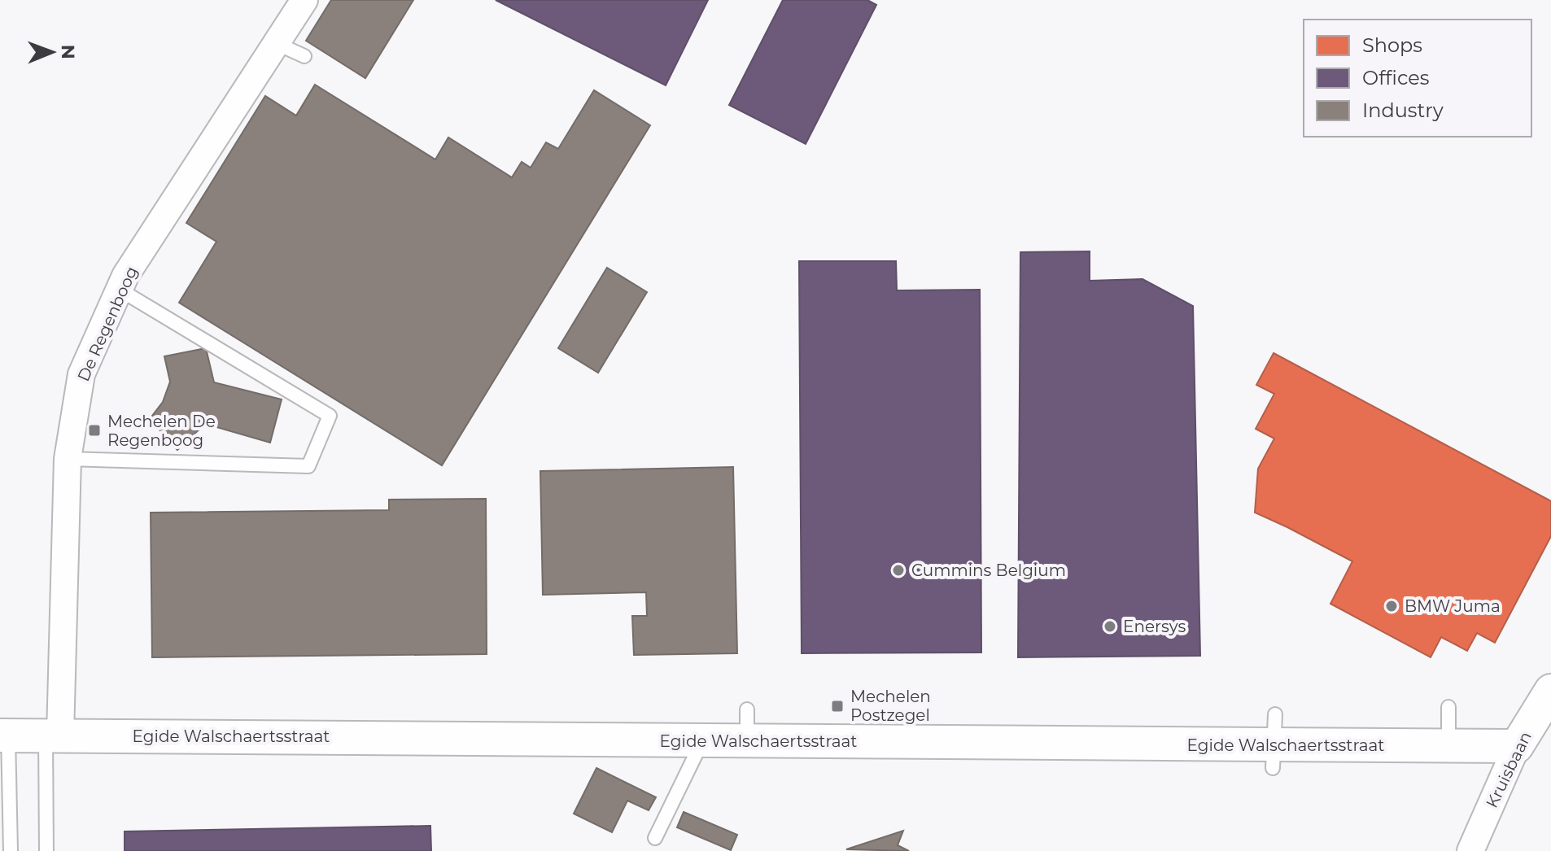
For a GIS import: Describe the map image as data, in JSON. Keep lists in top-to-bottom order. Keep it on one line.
{"streets":{"street":["De Regenboog","Egide Walschaertsstraat","Kruisbaan"]},"crossings":[["De Regenboog","Egide Walschaertsstraat"],["Egide Walschaertsstraat","Kruisbaan"]],"places":{"transit":["Mechelen De Regenboog","Mechelen Postzegel"],"other":["Cummins Belgium","BMW Juma","Enersys"]},"legend":["Shops","Offices","Industry"],"north":"right"}
